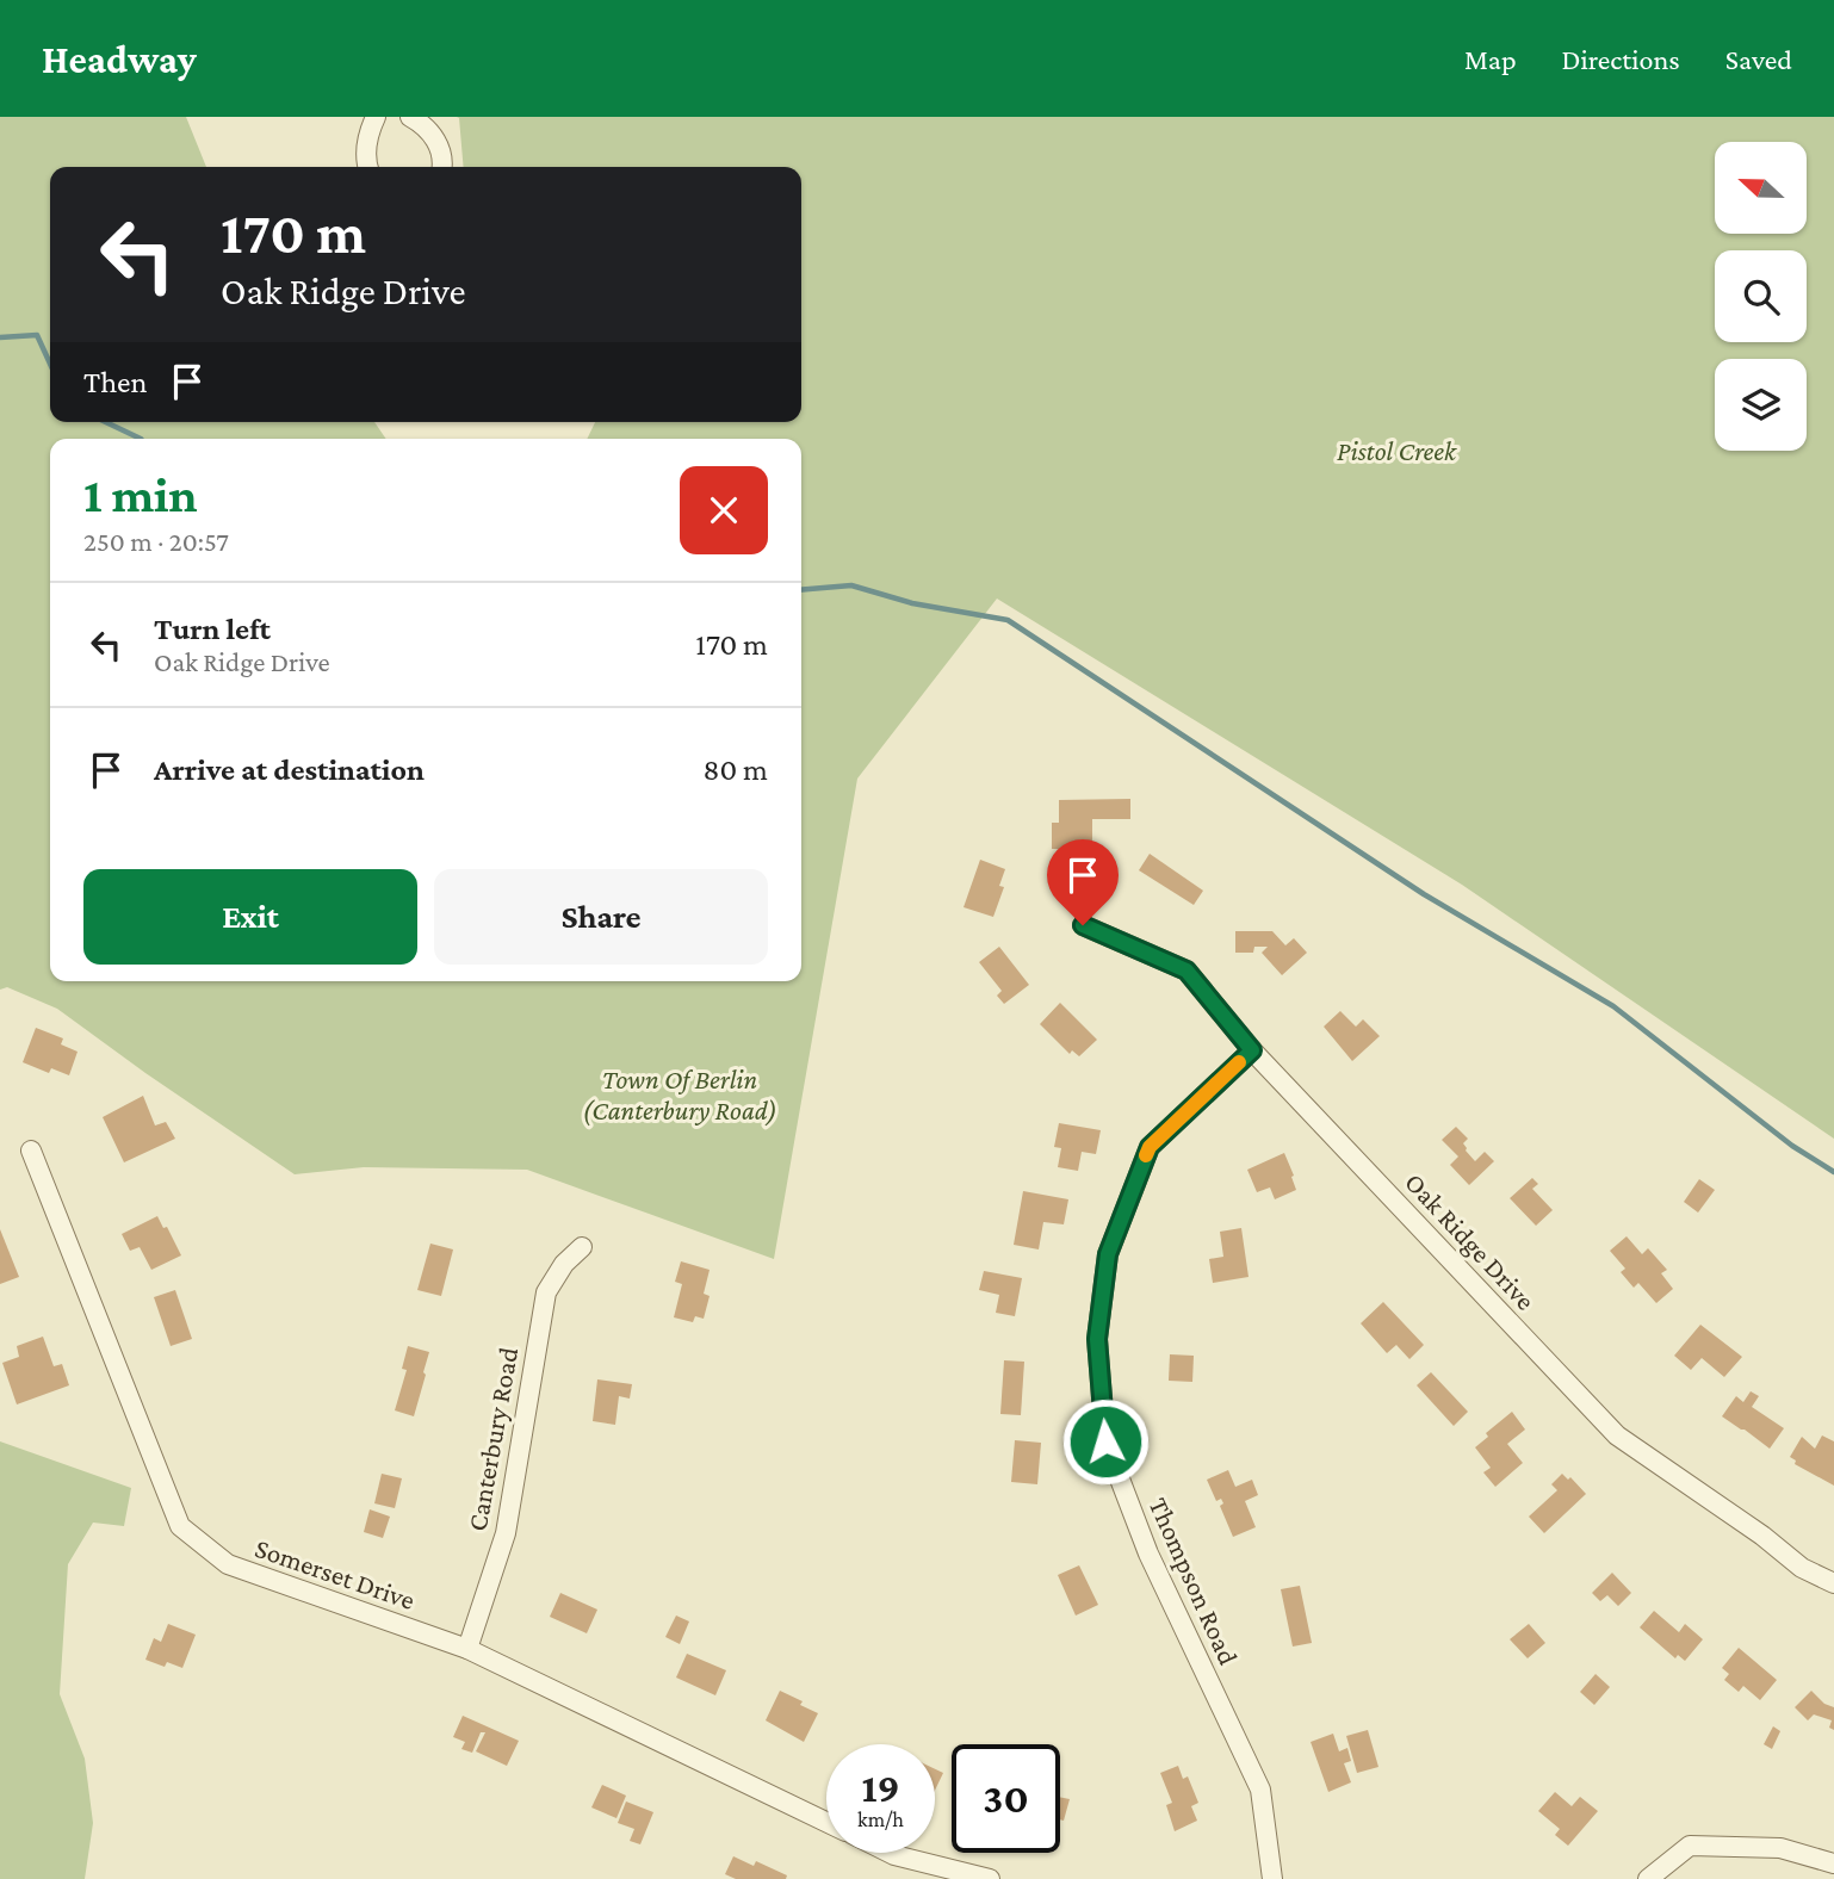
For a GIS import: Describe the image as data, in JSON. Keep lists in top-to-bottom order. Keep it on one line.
{"streets":{"street":["Oak Ridge Drive","Canterbury Road","Somerset Drive","Thompson Road"]},"crossings":[["Oak Ridge Drive","Thompson Road"],["Canterbury Road","Somerset Drive"]],"parks":["Pistol Creek","Town Of Berlin (Canterbury Road)"],"north":"left","page":{"header":"Headway","nav":["Map","Directions","Saved"],"turn":["170 m","Oak Ridge Drive"],"then":"Then","heading":["1 min","250 m · 20:57"],"list":[{"name":"Turn left","note":"Oak Ridge Drive","value":"170 m"},{"name":"Arrive at destination","value":"80 m"}],"buttons":["Exit","Share"],"speed":"19 km/h","limit":"30"}}
